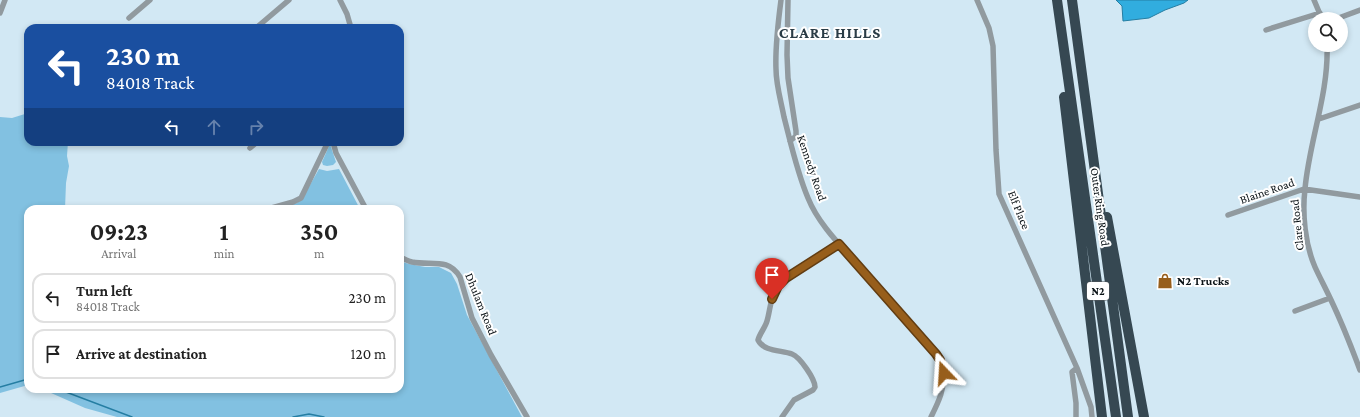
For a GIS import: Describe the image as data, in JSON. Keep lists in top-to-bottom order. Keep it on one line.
{"streets":{"highway":["Outer Ring Road","N2"],"street":["Kennedy Road","Blaine Road","Elf Place","Clare Road","Dhulam Road"]},"crossings":[["Blaine Road","Clare Road"]],"districts":["CLARE HILLS"],"places":{"shop":["N2 Trucks"]},"page":{"turn":["230 m","84018 Track"],"eta":["09:23","Arrival","1","min","350","m"],"list":[{"name":"Turn left","note":"84018 Track","value":"230 m"},{"name":"Arrive at destination","value":"120 m"}]}}
